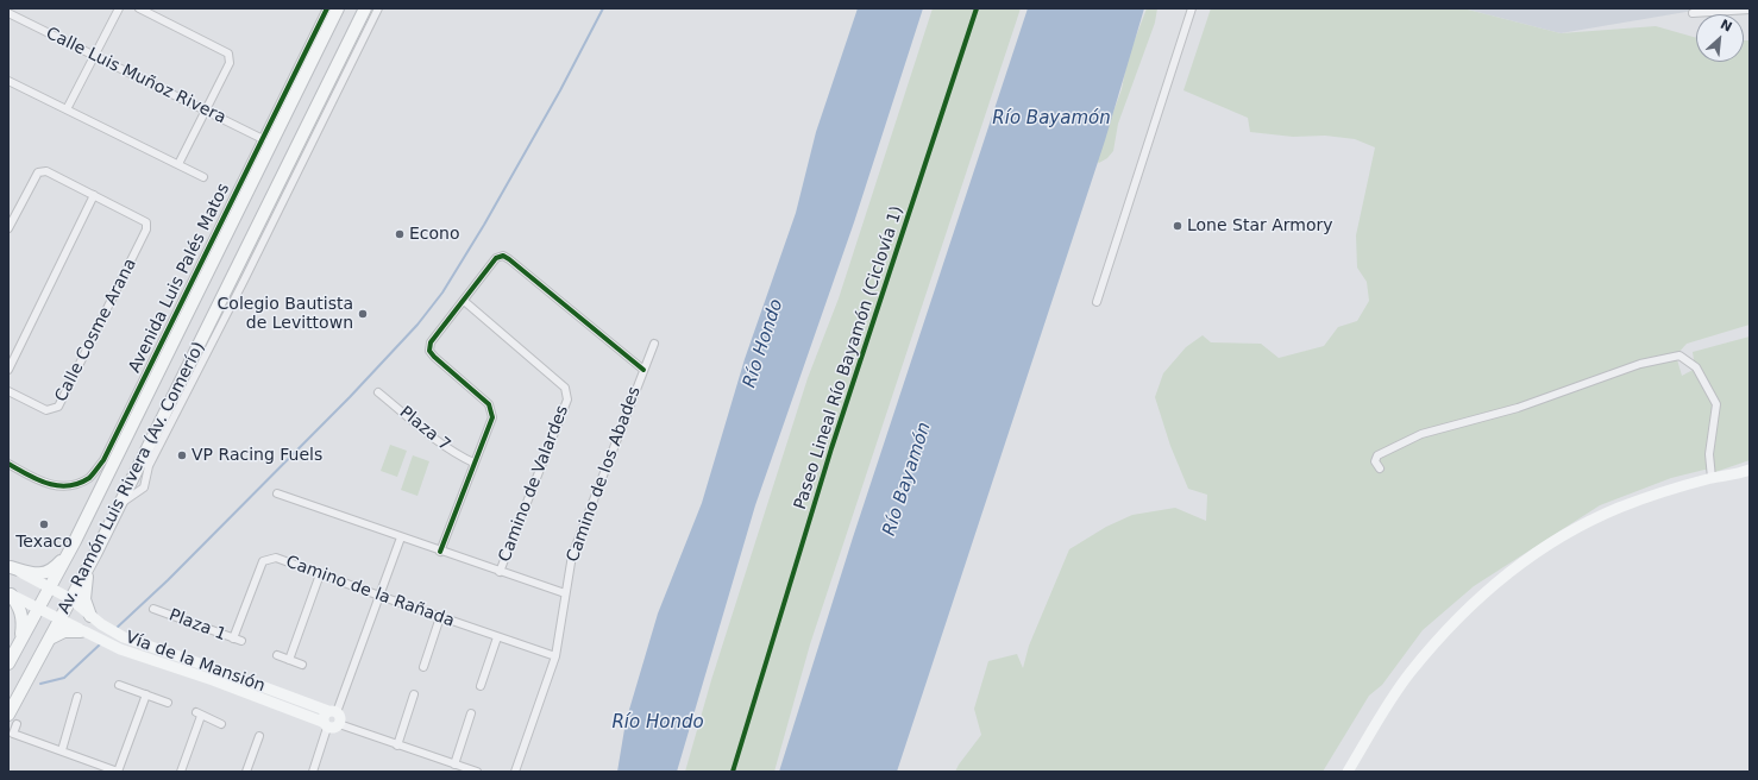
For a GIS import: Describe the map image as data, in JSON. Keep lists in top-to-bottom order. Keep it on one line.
{"streets":{"main road":["Av. Ramón Luis Rivera (Av. Comerío)"],"street":["Calle Luis Muñoz Rivera","Avenida Luis Palés Matos","Calle Cosme Arana","Plaza 7","Camino de los Abades","Camino de Valardes","Camino de la Rañada","Plaza 1","Vía de la Mansión"],"cycle path":["Paseo Lineal Río Bayamón (Ciclovía 1)"]},"crossings":[["Calle Luis Muñoz Rivera","Avenida Luis Palés Matos"],["Camino de los Abades","Camino de la Rañada"],["Av. Ramón Luis Rivera (Av. Comerío)","Vía de la Mansión"],["Camino de la Rañada","Plaza 1"]],"water":["Río Bayamón","Río Hondo"],"places":["Lone Star Armory","Econo","Colegio Bautista de Levittown","VP Racing Fuels","Texaco"],"north":"top right"}
